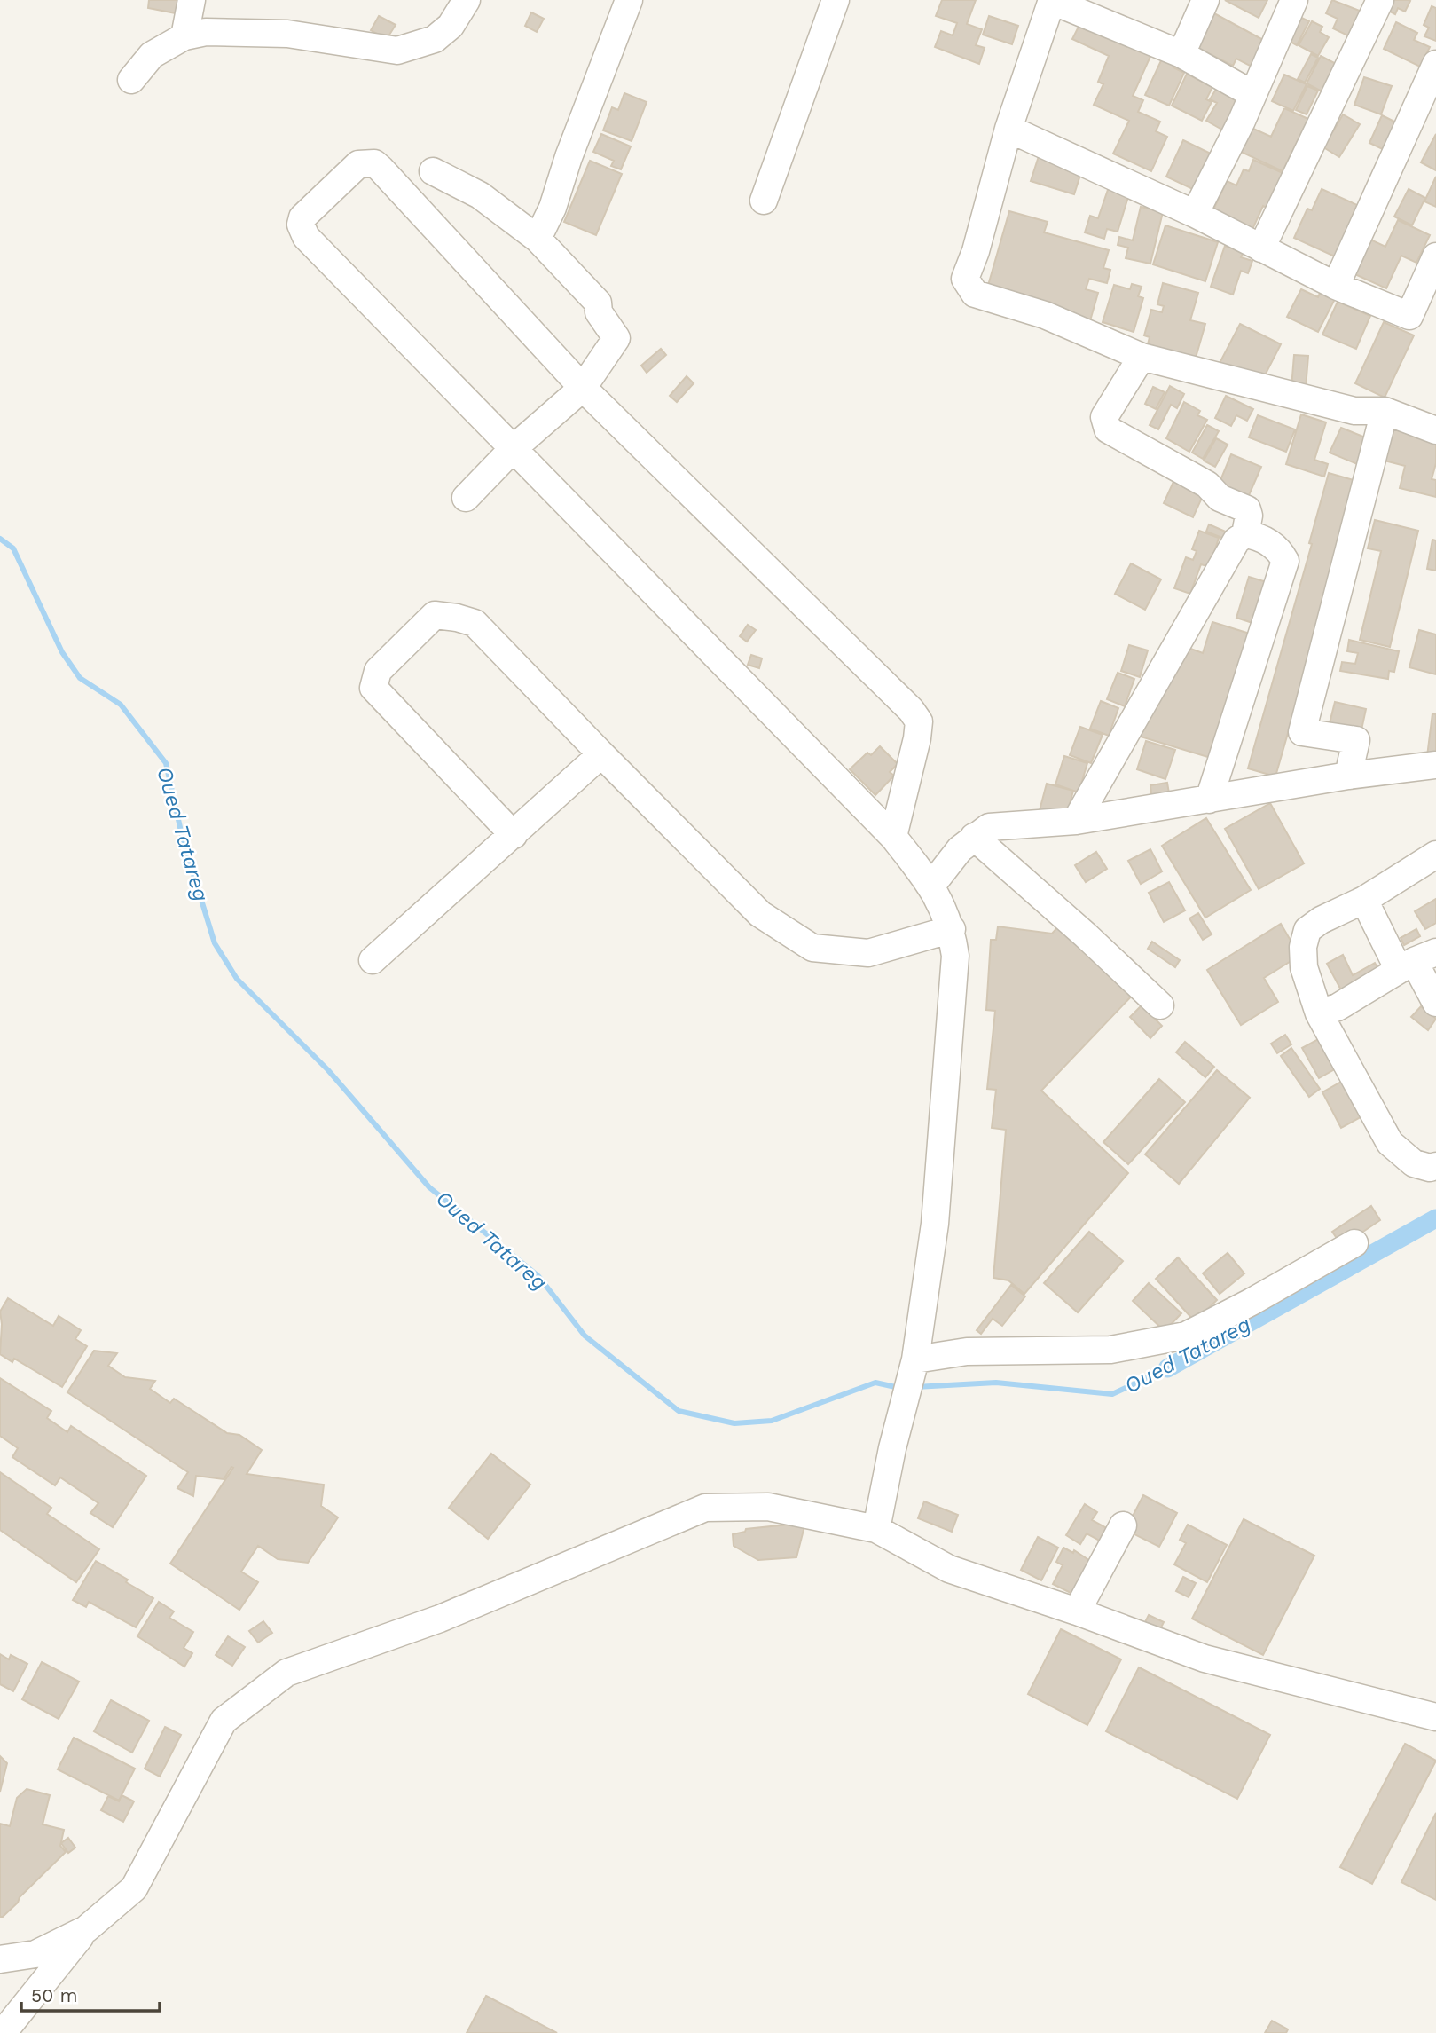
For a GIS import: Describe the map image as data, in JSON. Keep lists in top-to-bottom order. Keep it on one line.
{"water":["Oued Tatareg"],"scale_bar":"50 m"}
